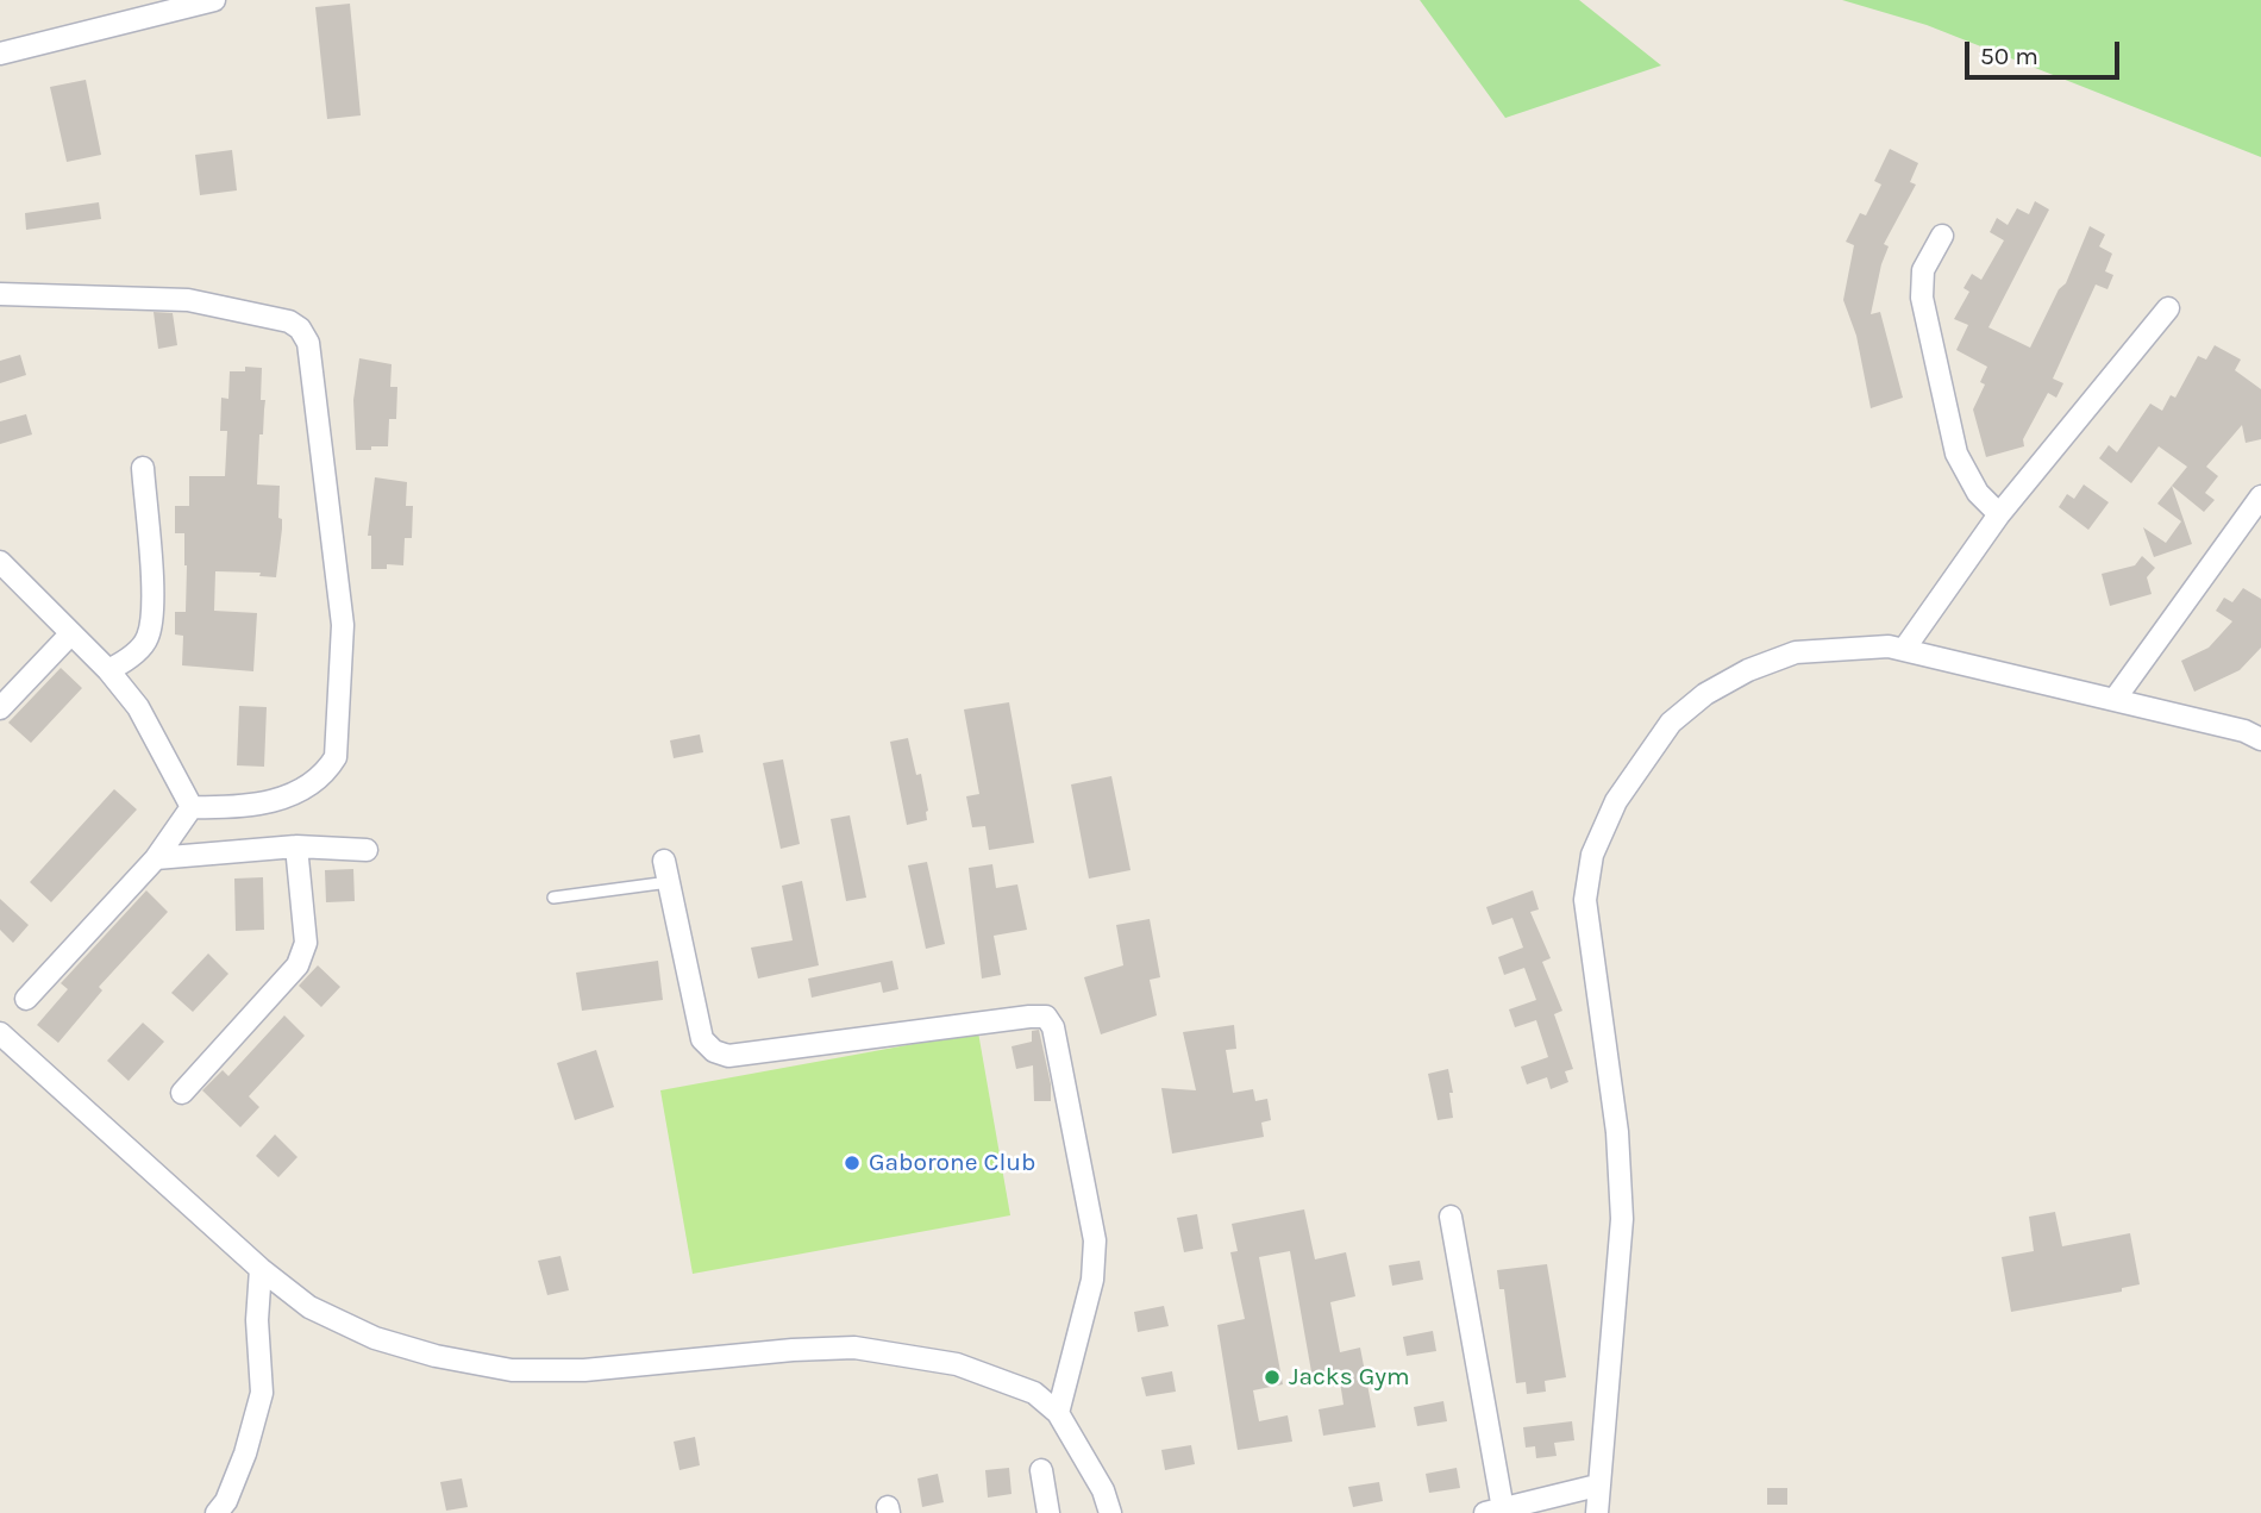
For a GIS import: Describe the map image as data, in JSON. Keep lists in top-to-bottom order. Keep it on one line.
{"places":["Gaborone Club","Jacks Gym"],"scale_bar":"50 m"}
